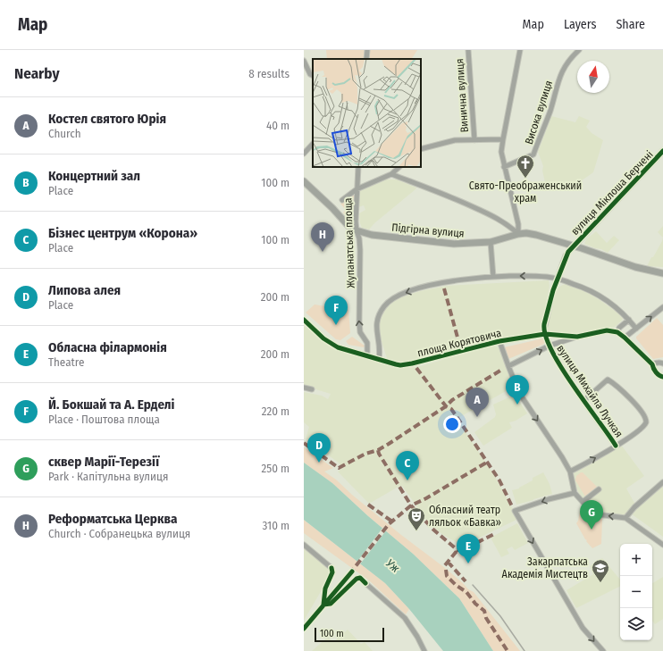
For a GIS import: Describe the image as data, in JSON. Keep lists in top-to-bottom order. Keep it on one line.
{"streets":{"main road":["Підгірна вулиця"],"street":["Винична вулиця","Висока вулиця","вулиця Міклоша Берчені","Жупанатська площа","площа Корятовича","вулиця Михайла Лучкая"]},"crossings":[["вулиця Міклоша Берчені","Підгірна вулиця"],["Підгірна вулиця","Жупанатська площа"],["площа Корятовича","вулиця Михайла Лучкая"]],"one_way":["Жупанатська площа"],"water":["Уж"],"places":{"church":["Свято-Преображенський храм"],"theatre":["Обласний театр ляльок «Бавка»"],"school or university":["Закарпатська Академія Мистецтв"]},"scale_bar":"100 m","north":"top","page":{"header":"Map","nav":["Map","Layers","Share"],"heading":["Nearby","8 results"],"list":[{"mark":"A","name":"Костел святого Юрія","note":"Church","value":"40 m"},{"mark":"B","name":"Концертний зал","note":"Place","value":"100 m"},{"mark":"C","name":"Бізнес центрум «Корона»","note":"Place","value":"100 m"},{"mark":"D","name":"Липова алея","note":"Place","value":"200 m"},{"mark":"E","name":"Обласна філармонія","note":"Theatre","value":"200 m"},{"mark":"F","name":"Й. Бокшай та А. Ерделі","note":"Place · Поштова площа","value":"220 m"},{"mark":"G","name":"сквер Марії-Терезії","note":"Park · Капітульна вулиця","value":"250 m"},{"mark":"H","name":"Реформатська Церква","note":"Church · Собранецька вулиця","value":"310 m"}],"pins":["H","F","B","A","D","C","G","E"],"map_buttons":["+","−"],"scale":"100 m"}}
